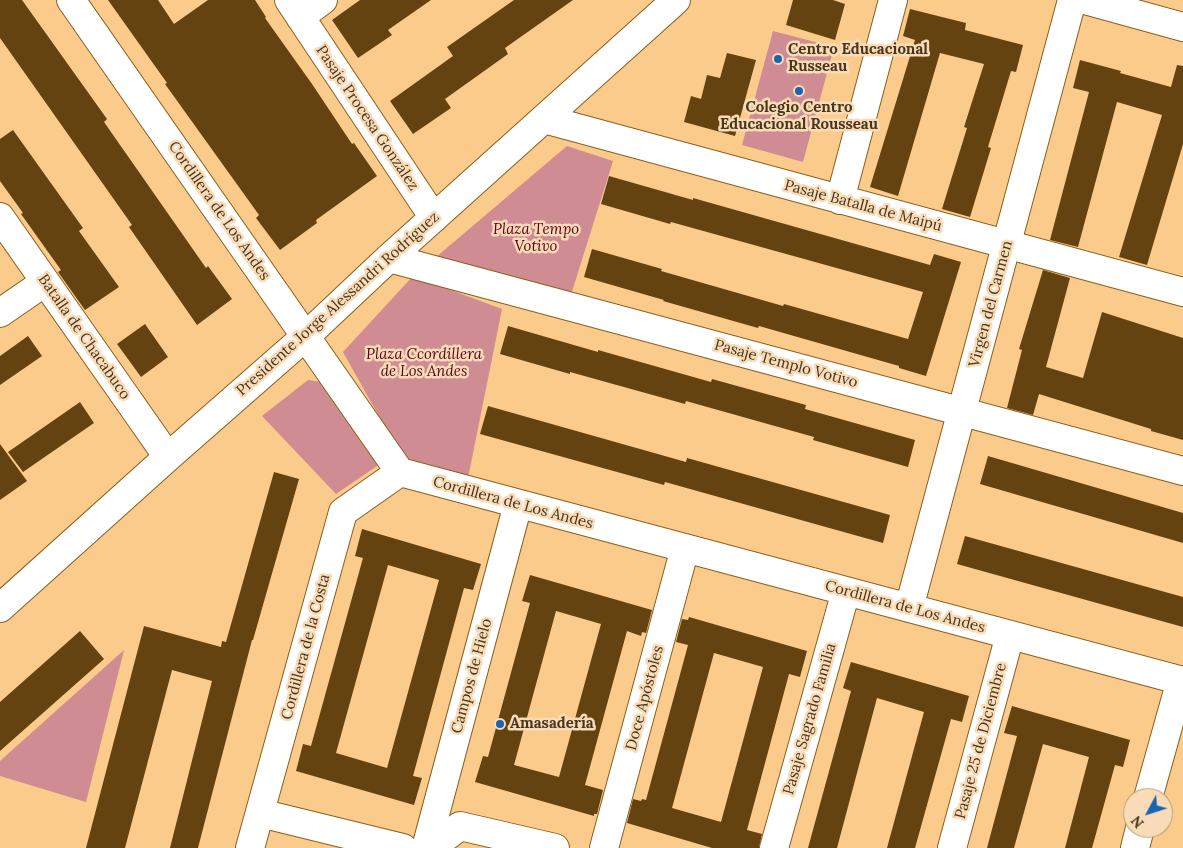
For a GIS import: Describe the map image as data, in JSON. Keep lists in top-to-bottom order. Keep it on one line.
{"streets":{"street":["Pasaje Procesa González","Pasaje Batalla de Maipú","Cordillera de Los Andes","Presidente Jorge Alessandri Rodríguez","Virgen del Carmen","Batalla de Chacabuco","Pasaje Templo Votivo","Cordillera de la Costa","Campos de Hielo","Doce Apóstoles","Pasaje Sagrado Familia","Pasaje 25 de Diciembre"]},"crossings":[["Pasaje Procesa González","Presidente Jorge Alessandri Rodríguez"],["Pasaje Batalla de Maipú","Presidente Jorge Alessandri Rodríguez"],["Pasaje Batalla de Maipú","Virgen del Carmen"],["Cordillera de Los Andes","Presidente Jorge Alessandri Rodríguez"],["Cordillera de Los Andes","Virgen del Carmen"],["Cordillera de Los Andes","Cordillera de la Costa"],["Cordillera de Los Andes","Campos de Hielo"],["Cordillera de Los Andes","Doce Apóstoles"],["Cordillera de Los Andes","Pasaje Sagrado Familia"],["Cordillera de Los Andes","Pasaje 25 de Diciembre"],["Presidente Jorge Alessandri Rodríguez","Batalla de Chacabuco"],["Presidente Jorge Alessandri Rodríguez","Pasaje Templo Votivo"],["Virgen del Carmen","Pasaje Templo Votivo"]],"parks":["Plaza Tempo Votivo","Plaza Ccordillera de Los Andes"],"places":["Centro Educacional Russeau","Colegio Centro Educacional Rousseau","Amasadería"],"north":"bottom left"}
